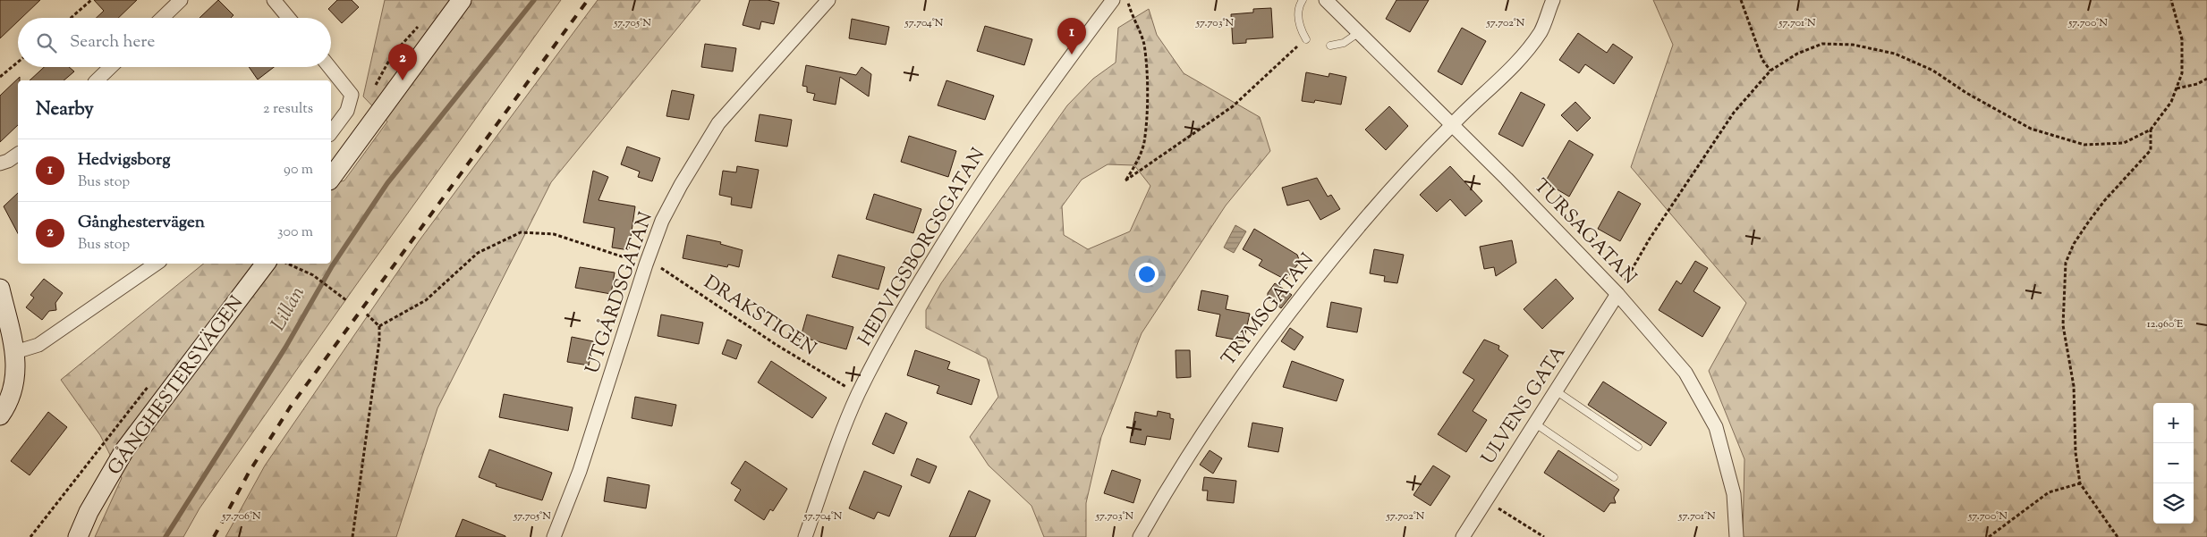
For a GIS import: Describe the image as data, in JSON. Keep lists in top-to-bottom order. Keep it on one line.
{"streets":{"street":["TURSAGATAN","HEDVIGSBORGSGATAN","UTGÅRDSGATAN","TRYMSGATAN","GÅNGHESTERSVÄGEN","ULVENS GATA"],"path":["DRAKSTIGEN"]},"crossings":[["TURSAGATAN","TRYMSGATAN"],["TURSAGATAN","ULVENS GATA"],["HEDVIGSBORGSGATAN","DRAKSTIGEN"],["UTGÅRDSGATAN","DRAKSTIGEN"]],"water":["Lillån"],"page":{"pins":["1","2"],"search":"Search here","heading":["Nearby","2 results"],"list":[{"mark":"1","name":"Hedvigsborg","note":"Bus stop","value":"90 m"},{"mark":"2","name":"Gånghestervägen","note":"Bus stop","value":"300 m"}],"map_buttons":["+","−"]},"coordinates":["57.705°N","57.704°N","57.703°N","57.702°N","57.701°N","57.700°N","12.960°E","57.706°N"]}
